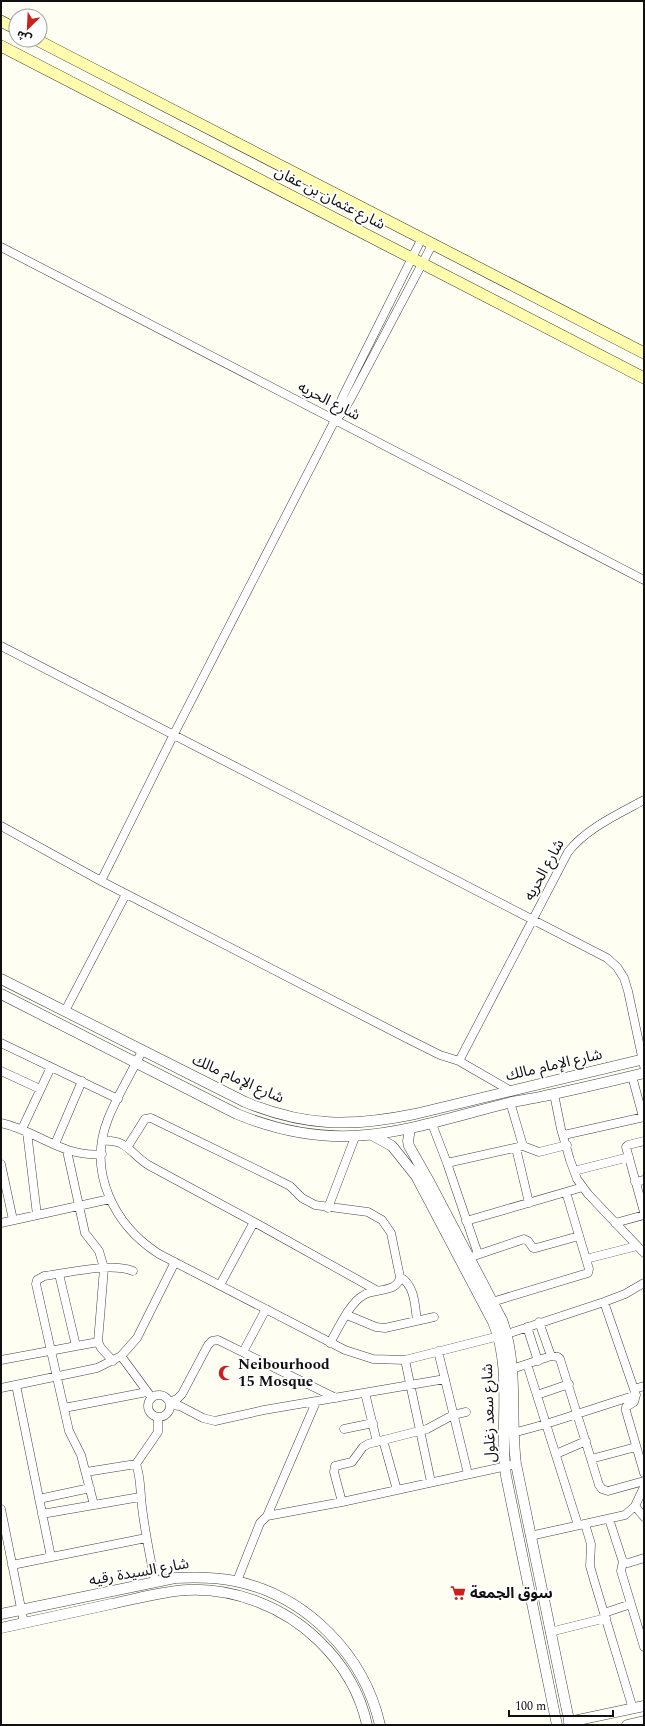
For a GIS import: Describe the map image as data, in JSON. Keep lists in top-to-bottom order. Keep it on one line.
{"streets":{"main road":["شارع عثمان بن عفان"],"street":["شارع الحريه","شارع الإمام مالك","شارع سعد زغلول","شارع السيدة رقيه"]},"crossings":[["شارع الإمام مالك","شارع سعد زغلول"]],"places":{"mosque":["Neibourhood 15 Mosque"],"supermarket":["سوق الجمعة"]},"scale_bar":"100 m","north":"bottom left"}
